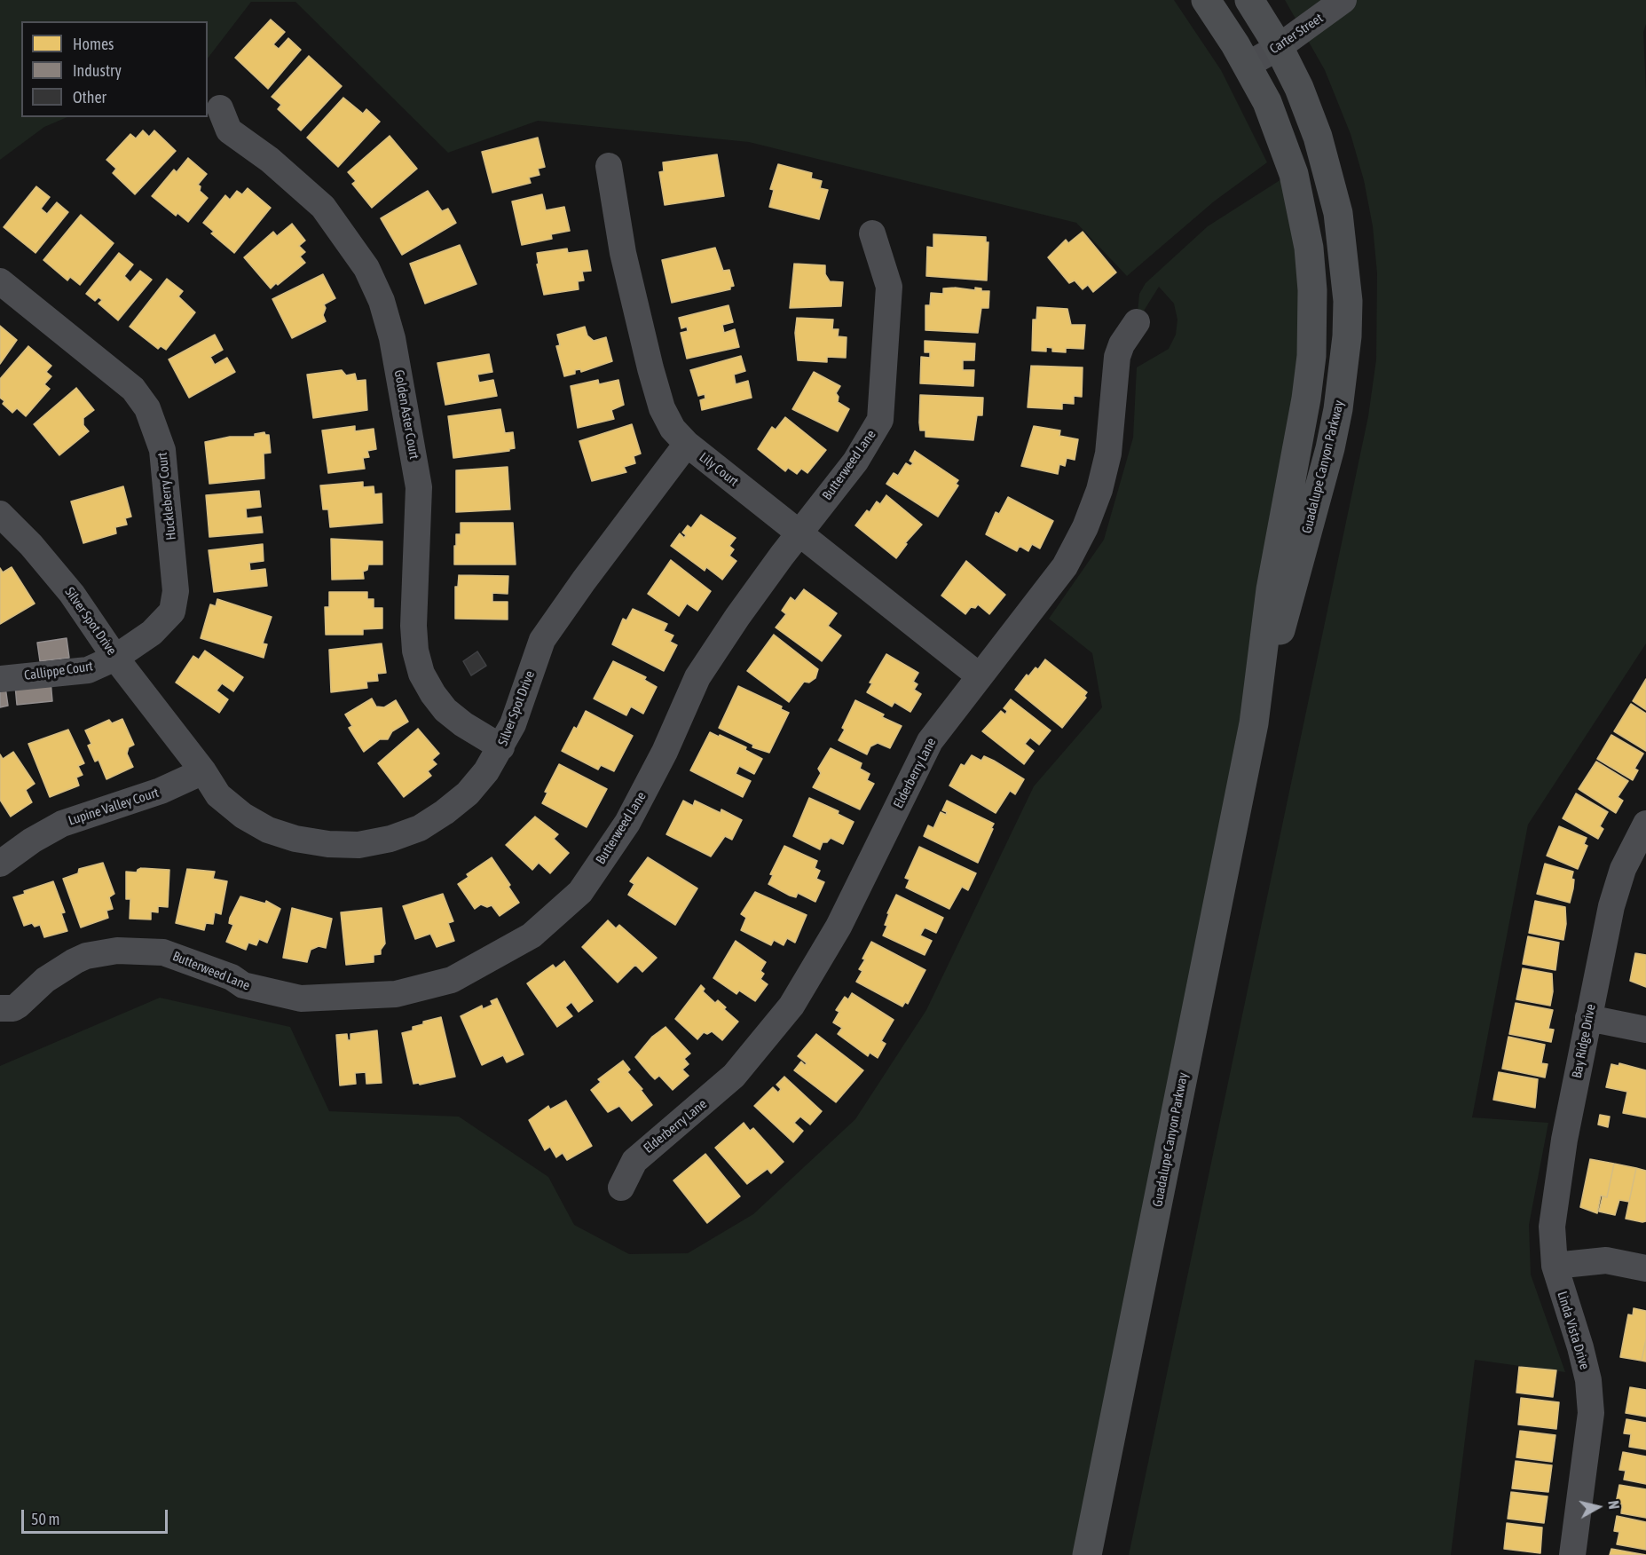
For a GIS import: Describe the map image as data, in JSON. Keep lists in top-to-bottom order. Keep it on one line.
{"streets":{"main road":["Guadalupe Canyon Parkway"],"street":["Carter Street","Golden Aster Court","Butterweed Lane","Lily Court","Huckleberry Court","Silver Spot Drive","Callippe Court","Elderberry Lane","Lupine Valley Court","Bay Ridge Drive","Linda Vista Drive"]},"crossings":[["Carter Street","Guadalupe Canyon Parkway"],["Golden Aster Court","Silver Spot Drive"],["Butterweed Lane","Lily Court"],["Lily Court","Silver Spot Drive"],["Lily Court","Elderberry Lane"],["Huckleberry Court","Silver Spot Drive"],["Huckleberry Court","Callippe Court"],["Silver Spot Drive","Callippe Court"],["Silver Spot Drive","Lupine Valley Court"],["Bay Ridge Drive","Linda Vista Drive"]],"legend":["Homes","Industry","Other"],"scale_bar":"50 m","north":"right"}
